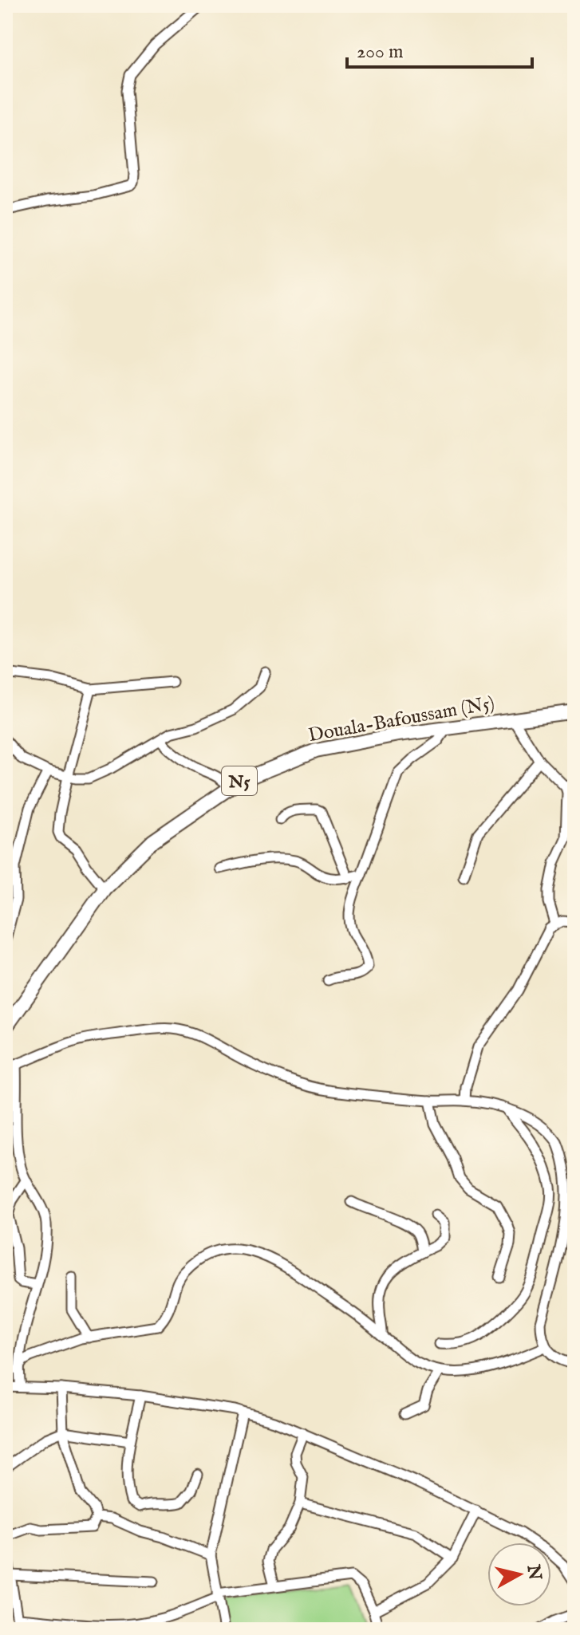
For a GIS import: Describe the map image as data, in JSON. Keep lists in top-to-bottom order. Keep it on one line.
{"streets":{"highway":["Douala-Bafoussam (N5)","N5"]},"scale_bar":"200 m","north":"right"}
